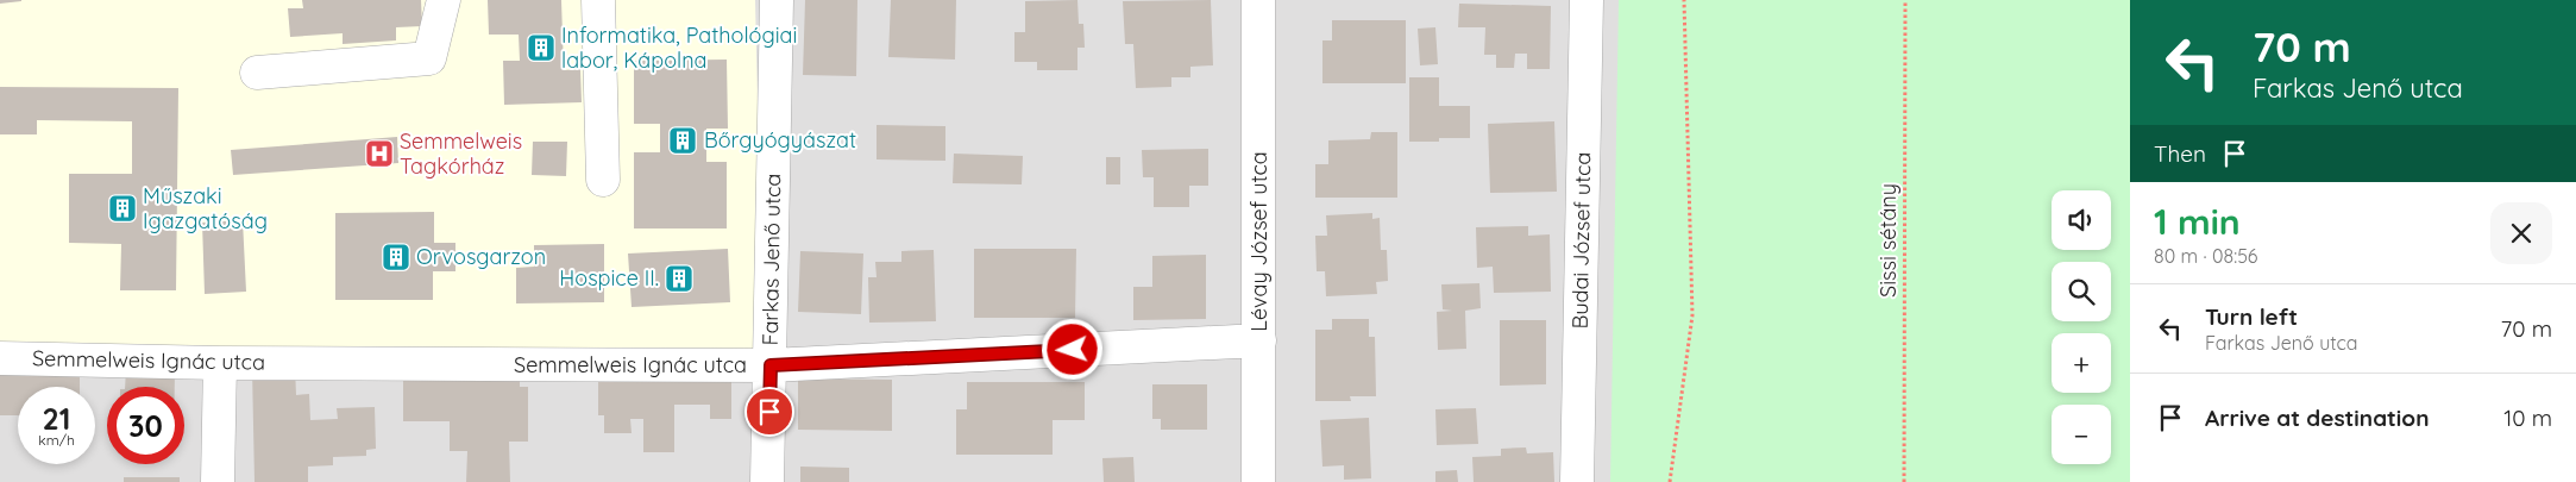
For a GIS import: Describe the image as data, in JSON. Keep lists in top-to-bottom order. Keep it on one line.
{"streets":{"street":["Budai József utca","Lévay József utca","Farkas Jenő utca","Semmelweis Ignác utca"],"path":["Sissi sétány"]},"crossings":[["Lévay József utca","Semmelweis Ignác utca"],["Farkas Jenő utca","Semmelweis Ignác utca"]],"places":{"building":["Informatika, Pathológiai labor, Kápolna","Bőrgyógyászat","Műszaki Igazgatóság","Orvosgarzon","Hospice II."],"hospital":["Semmelweis Tagkórház"]},"page":{"turn":["70 m","Farkas Jenő utca"],"then":"Then","heading":["1 min","80 m · 08:56"],"map_buttons":["+","−"],"list":[{"name":"Turn left","note":"Farkas Jenő utca","value":"70 m"},{"name":"Arrive at destination","value":"10 m"}],"speed":"21 km/h","limit":"30"}}
